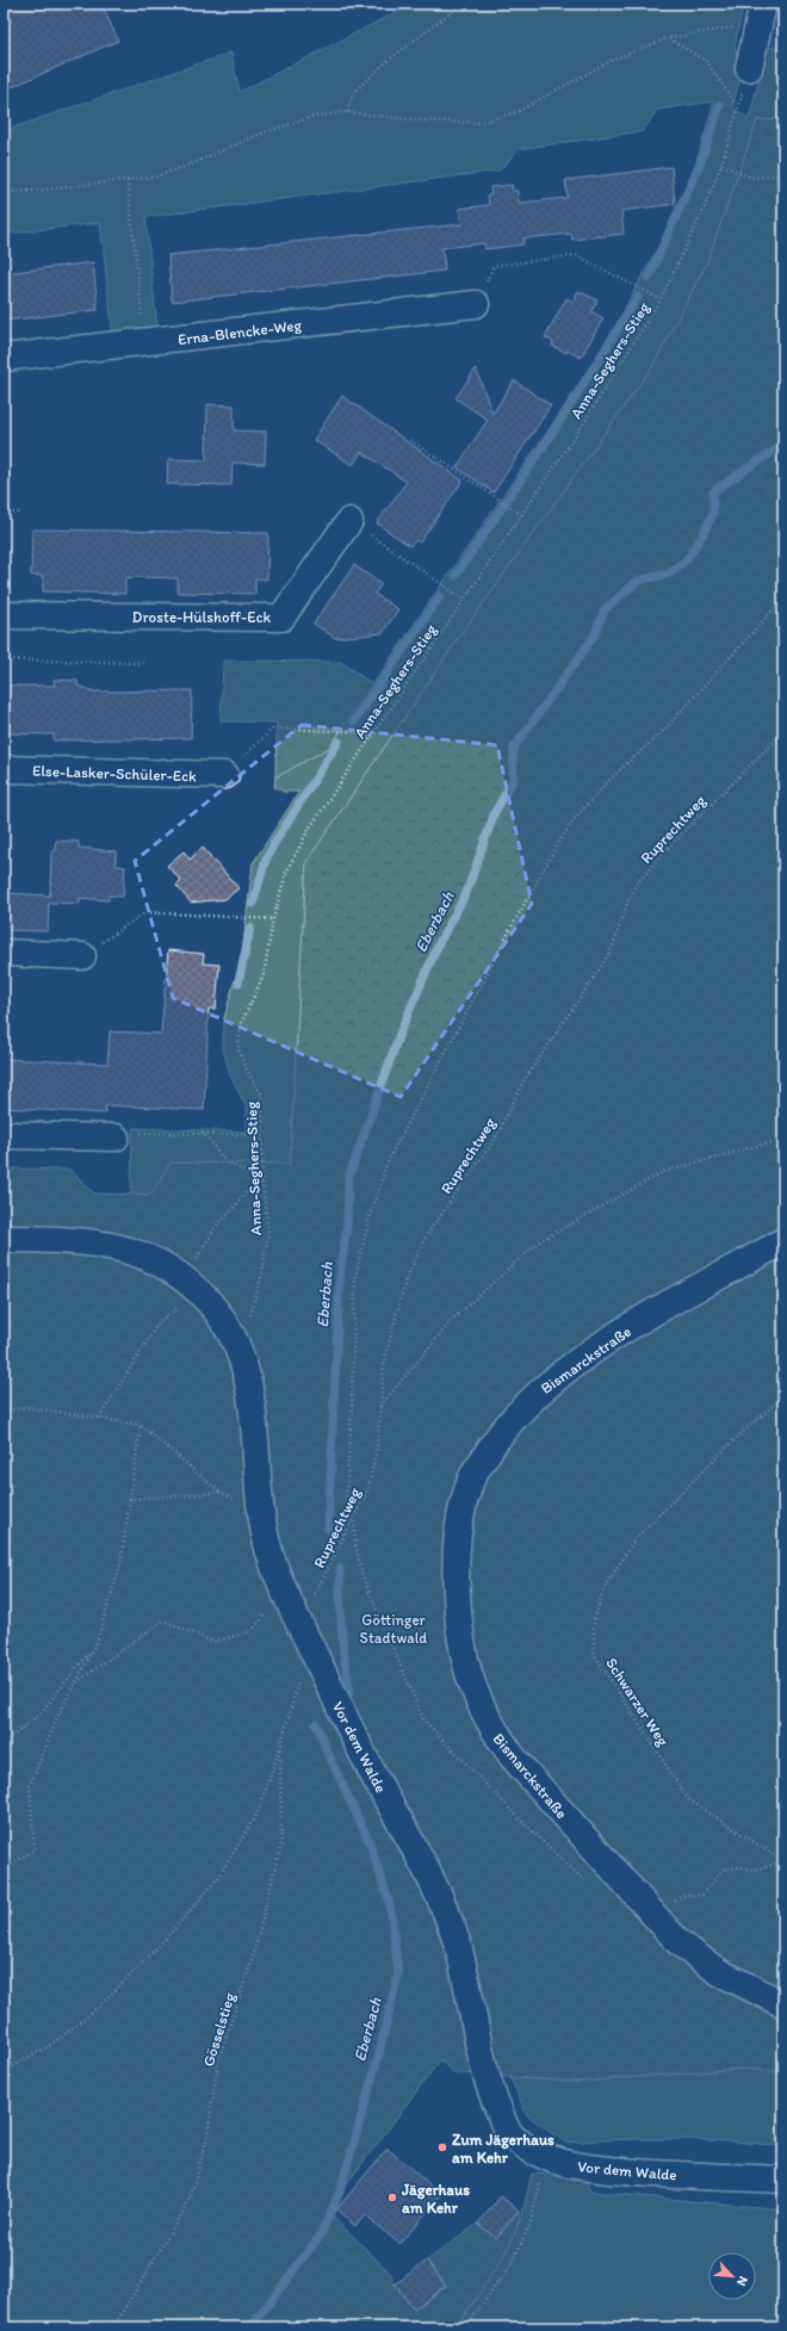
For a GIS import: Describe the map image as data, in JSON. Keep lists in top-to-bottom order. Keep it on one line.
{"streets":{"street":["Erna-Blencke-Weg","Droste-Hülshoff-Eck","Else-Lasker-Schüler-Eck","Bismarckstraße","Vor dem Walde"],"path":["Anna-Seghers-Stieg","Ruprechtweg","Schwarzer Weg","Gösselstieg"]},"crossings":[["Anna-Seghers-Stieg","Vor dem Walde"],["Ruprechtweg","Vor dem Walde"],["Ruprechtweg","Gösselstieg"]],"water":["Eberbach"],"parks":["Göttinger Stadtwald"],"places":["Zum Jägerhaus am Kehr","Jägerhaus am Kehr"],"north":"bottom right"}
